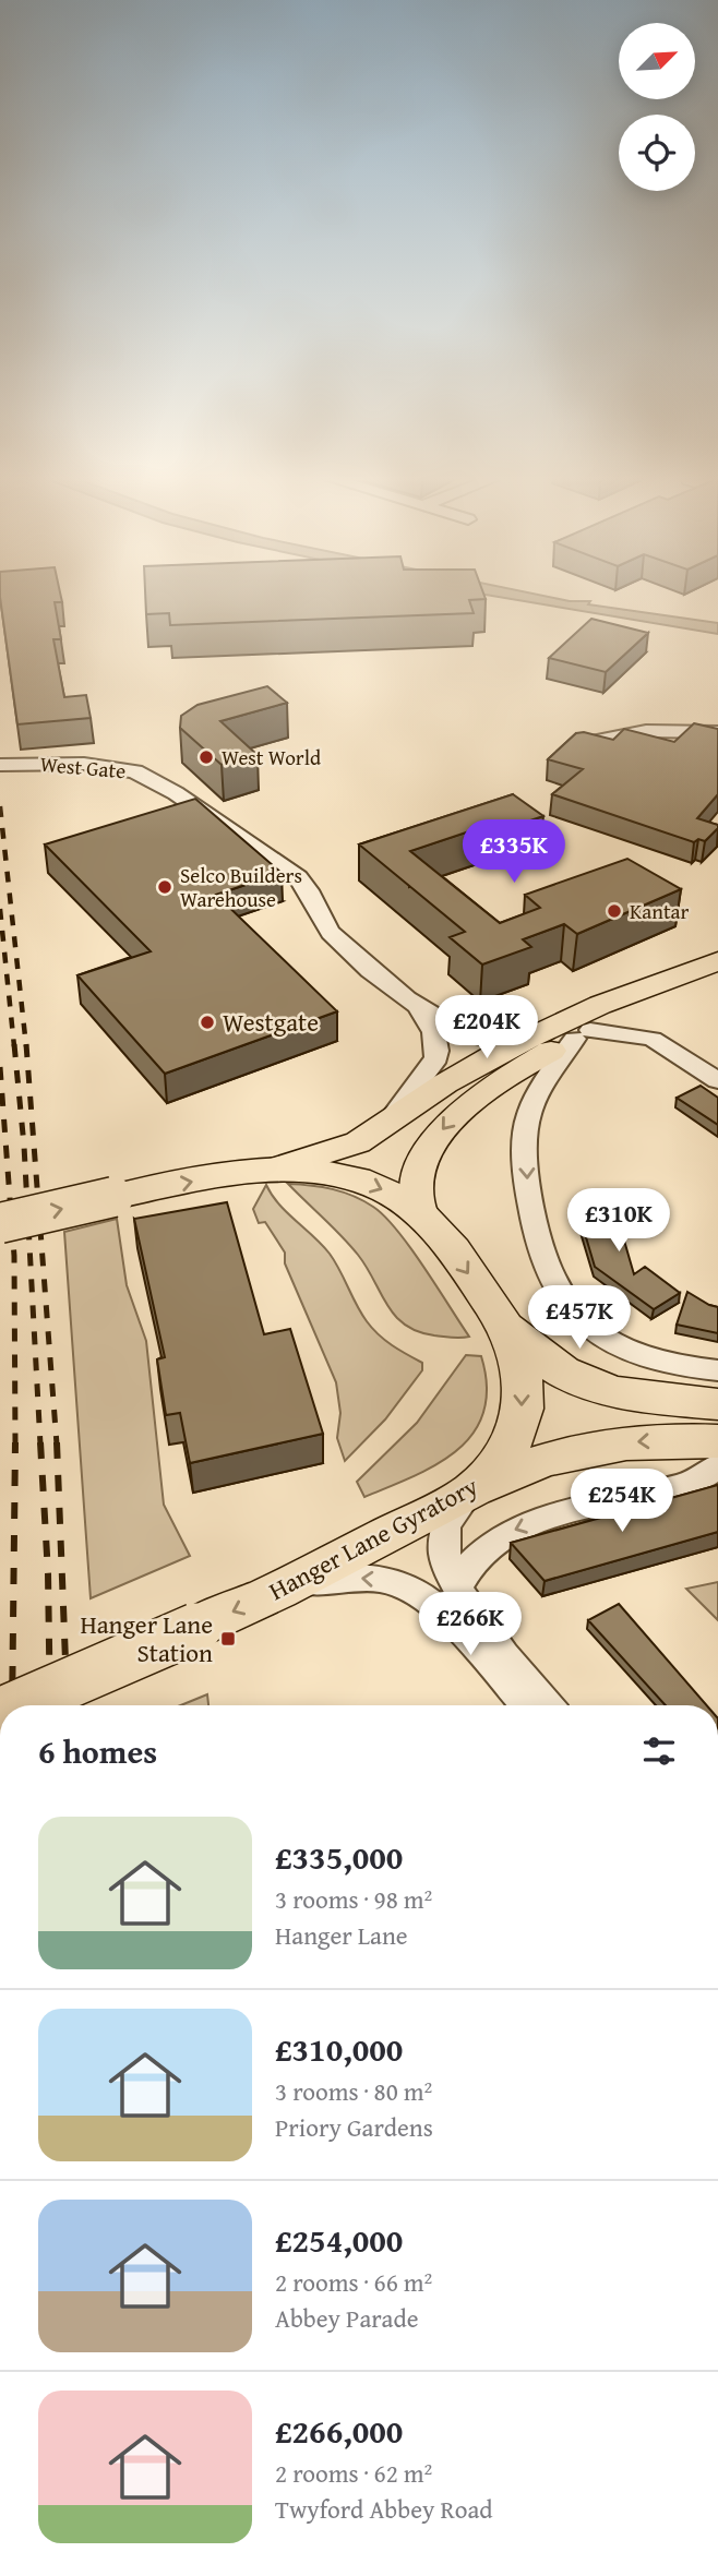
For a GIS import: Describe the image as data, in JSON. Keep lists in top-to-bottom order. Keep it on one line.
{"streets":{"highway":["Hanger Lane Gyratory"],"street":["West Gate"]},"places":{"other":["West World","Selco Builders Warehouse","Kantar","Westgate"],"transit":["Hanger Lane Station"]},"north":"top right","page":{"price":["£335K","£204K","£310K","£457K","£254K","£266K"],"heading":"6 homes","list":[{"name":"£335,000","note":"3 rooms · 98 m² · Hanger Lane"},{"name":"£310,000","note":"3 rooms · 80 m² · Priory Gardens"},{"name":"£254,000","note":"2 rooms · 66 m² · Abbey Parade"},{"name":"£266,000","note":"2 rooms · 62 m² · Twyford Abbey Road"}]}}
